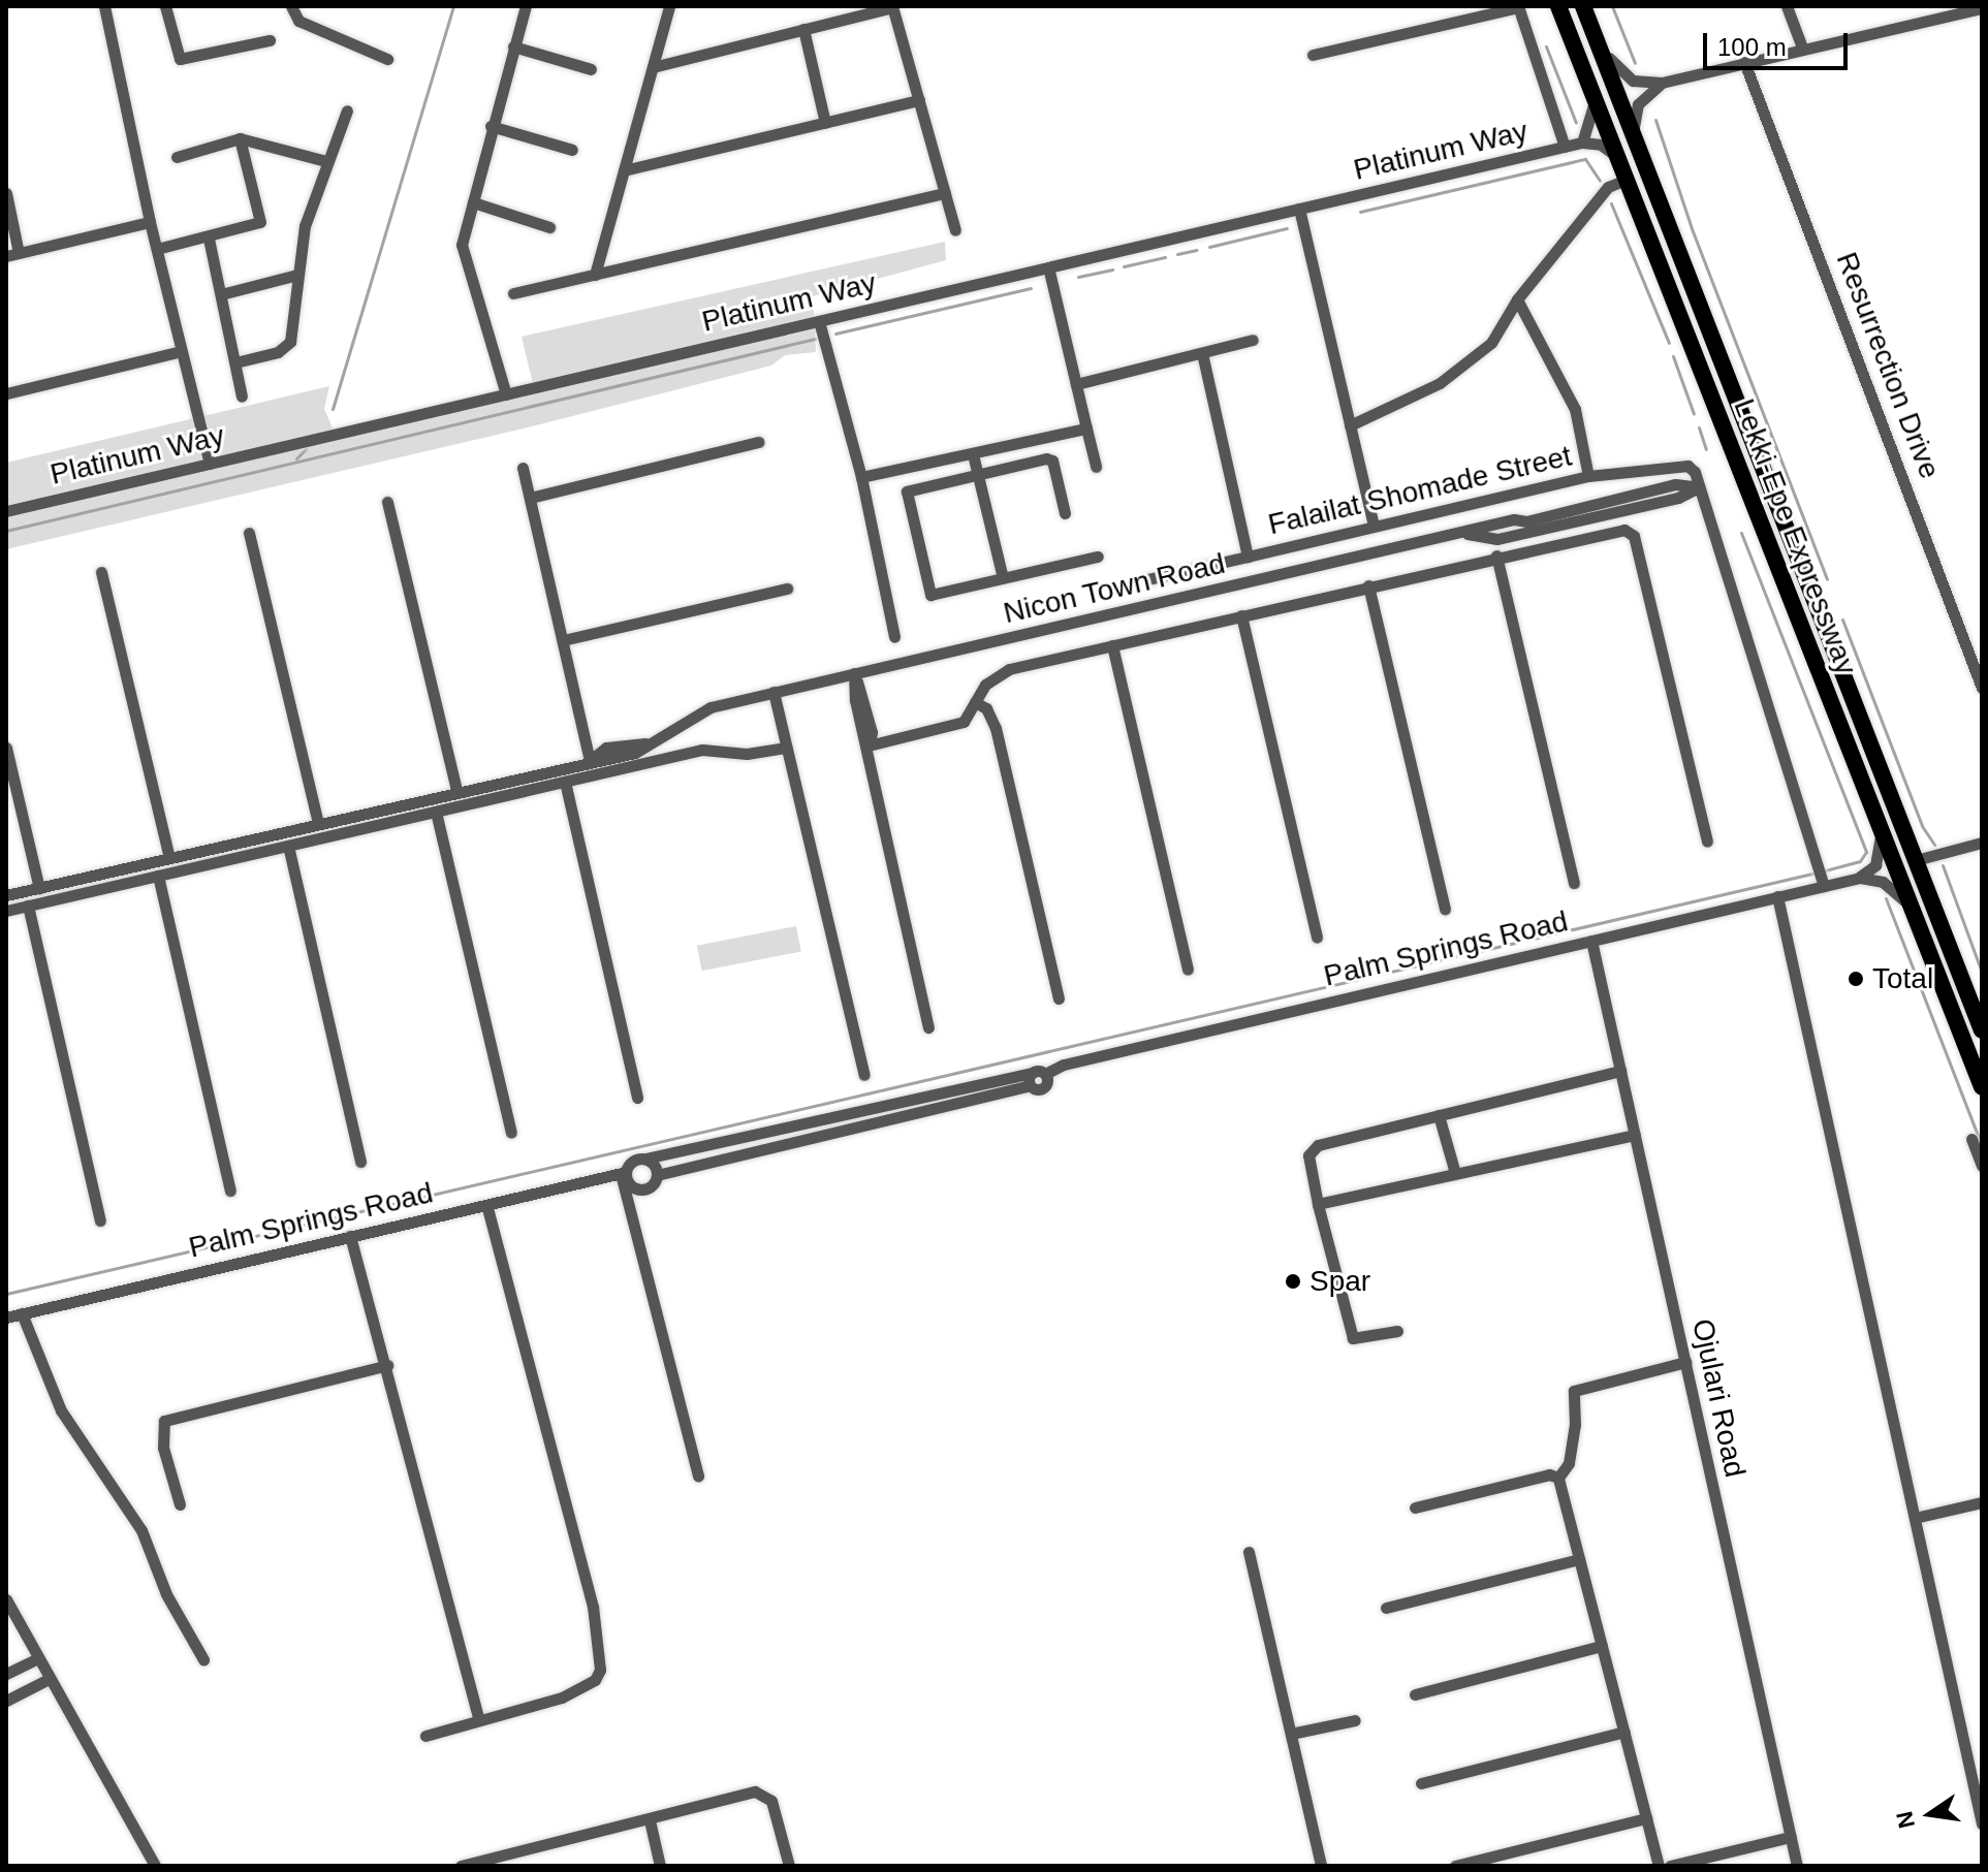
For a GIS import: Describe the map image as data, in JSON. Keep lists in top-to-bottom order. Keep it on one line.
{"streets":{"highway":["Lekki-Epe Expressway"],"street":["Platinum Way","Resurrection Drive","Falailat Shomade Street","Nicon Town Road","Palm Springs Road","Ojulari Road"]},"crossings":[["Falailat Shomade Street","Nicon Town Road"],["Palm Springs Road","Ojulari Road"]],"places":["Total","Spar"],"scale_bar":"100 m","north":"left"}
